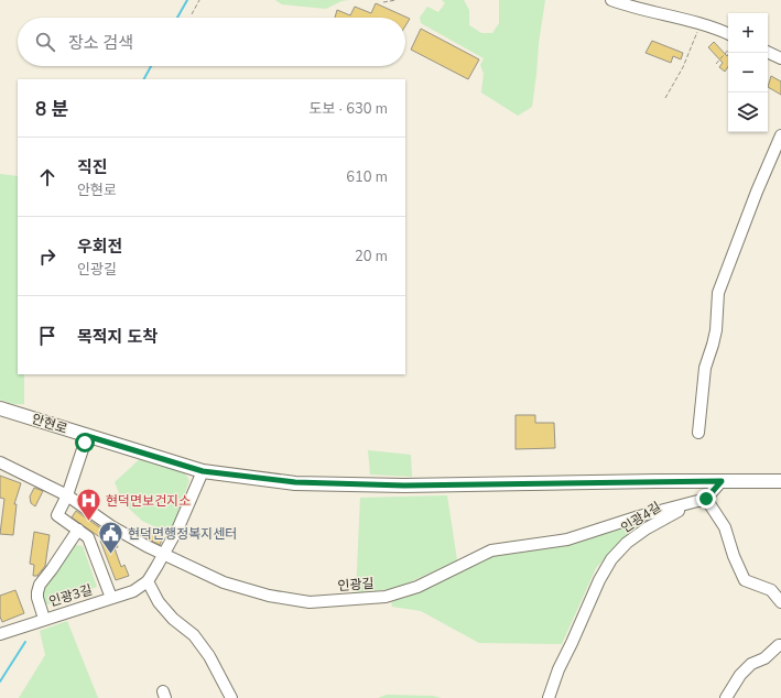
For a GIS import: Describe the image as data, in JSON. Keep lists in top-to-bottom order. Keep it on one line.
{"streets":{"main road":["안현로"],"street":["인광4길","인광길","인광3길"]},"crossings":[["인광4길","인광길"]],"places":{"hospital":["현덕면보건지소"],"public building":["현덕면행정복지센터"]},"page":{"map_buttons":["+","−"],"search":"장소 검색","heading":["8 분","도보 · 630 m"],"list":[["직진","안현로","610 m"],["우회전","인광길","20 m"],"목적지 도착"]}}
